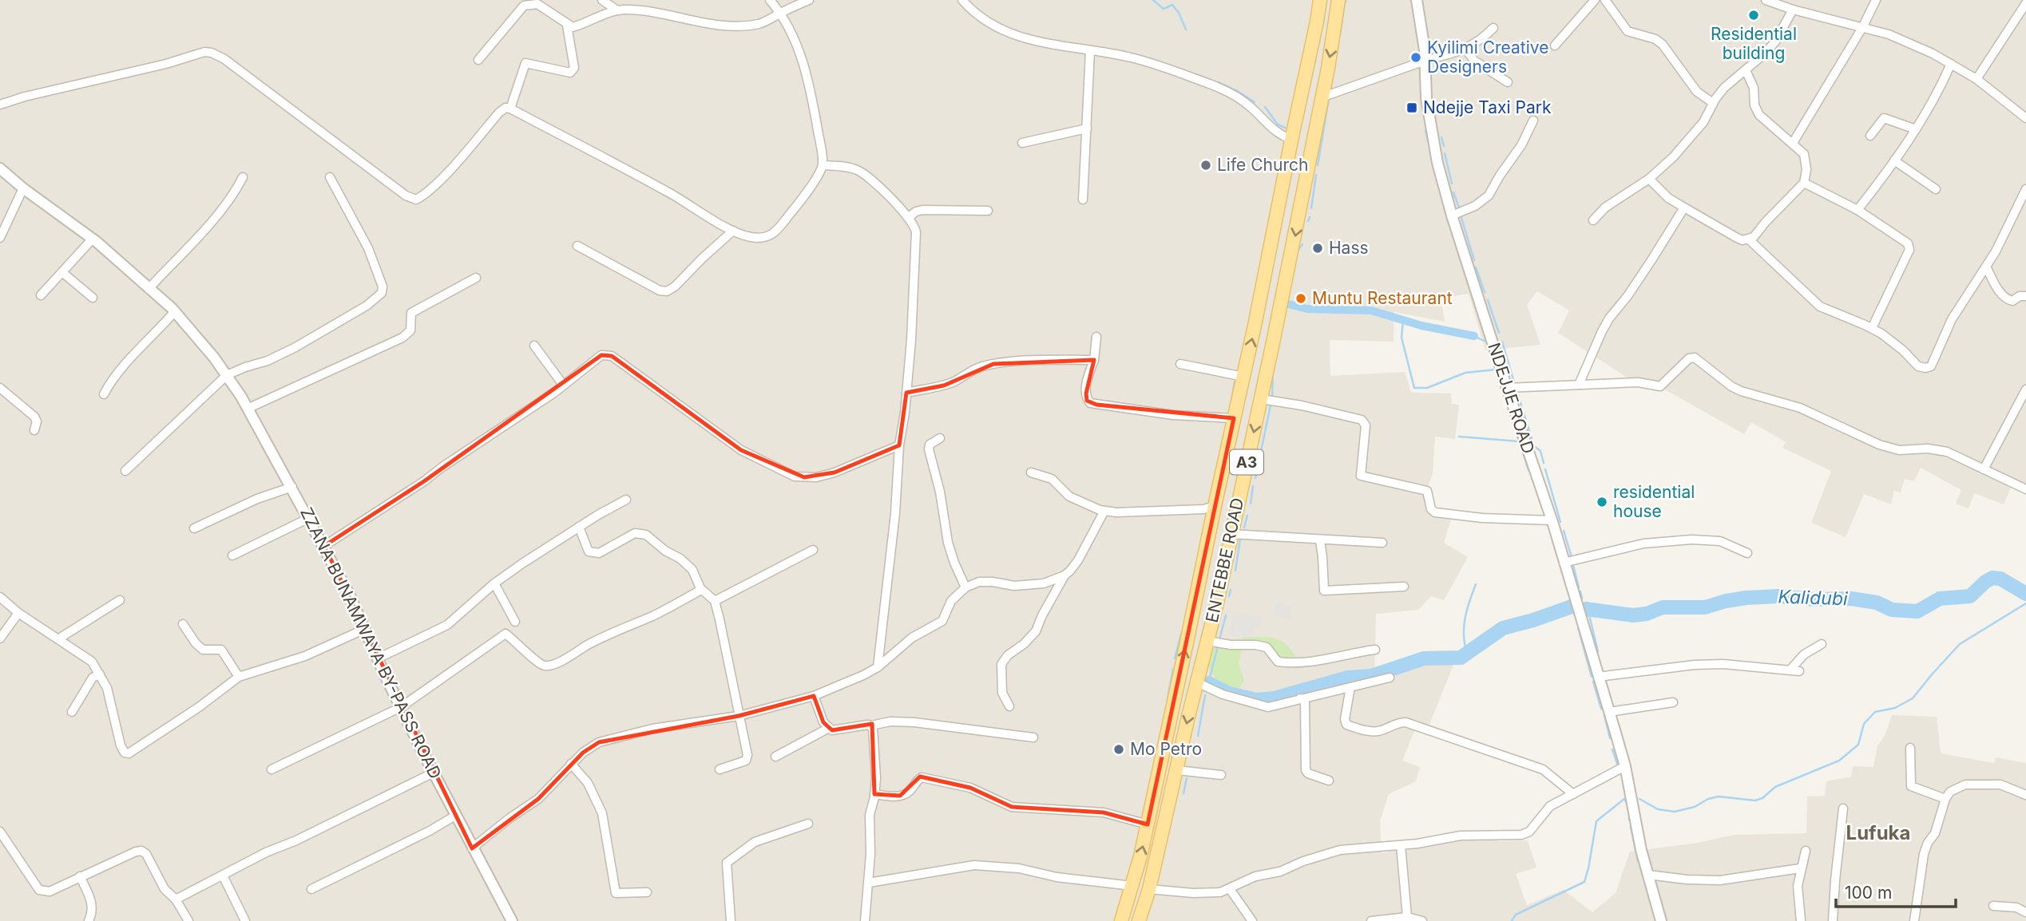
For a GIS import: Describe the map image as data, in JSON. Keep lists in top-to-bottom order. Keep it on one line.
{"streets":{"main road":["A3","ENTEBBE ROAD"],"street":["NDEJJE ROAD","ZZANA BUNAMWAYA BY-PASS ROAD"]},"districts":["Lufuka"],"water":["Kalidubi"],"places":{"other":["Residential building","Kyilimi Creative Designers","Life Church","Hass","Muntu Restaurant","residential house","Mo Petro"],"transit":["Ndejje Taxi Park"]},"scale_bar":"100 m"}
